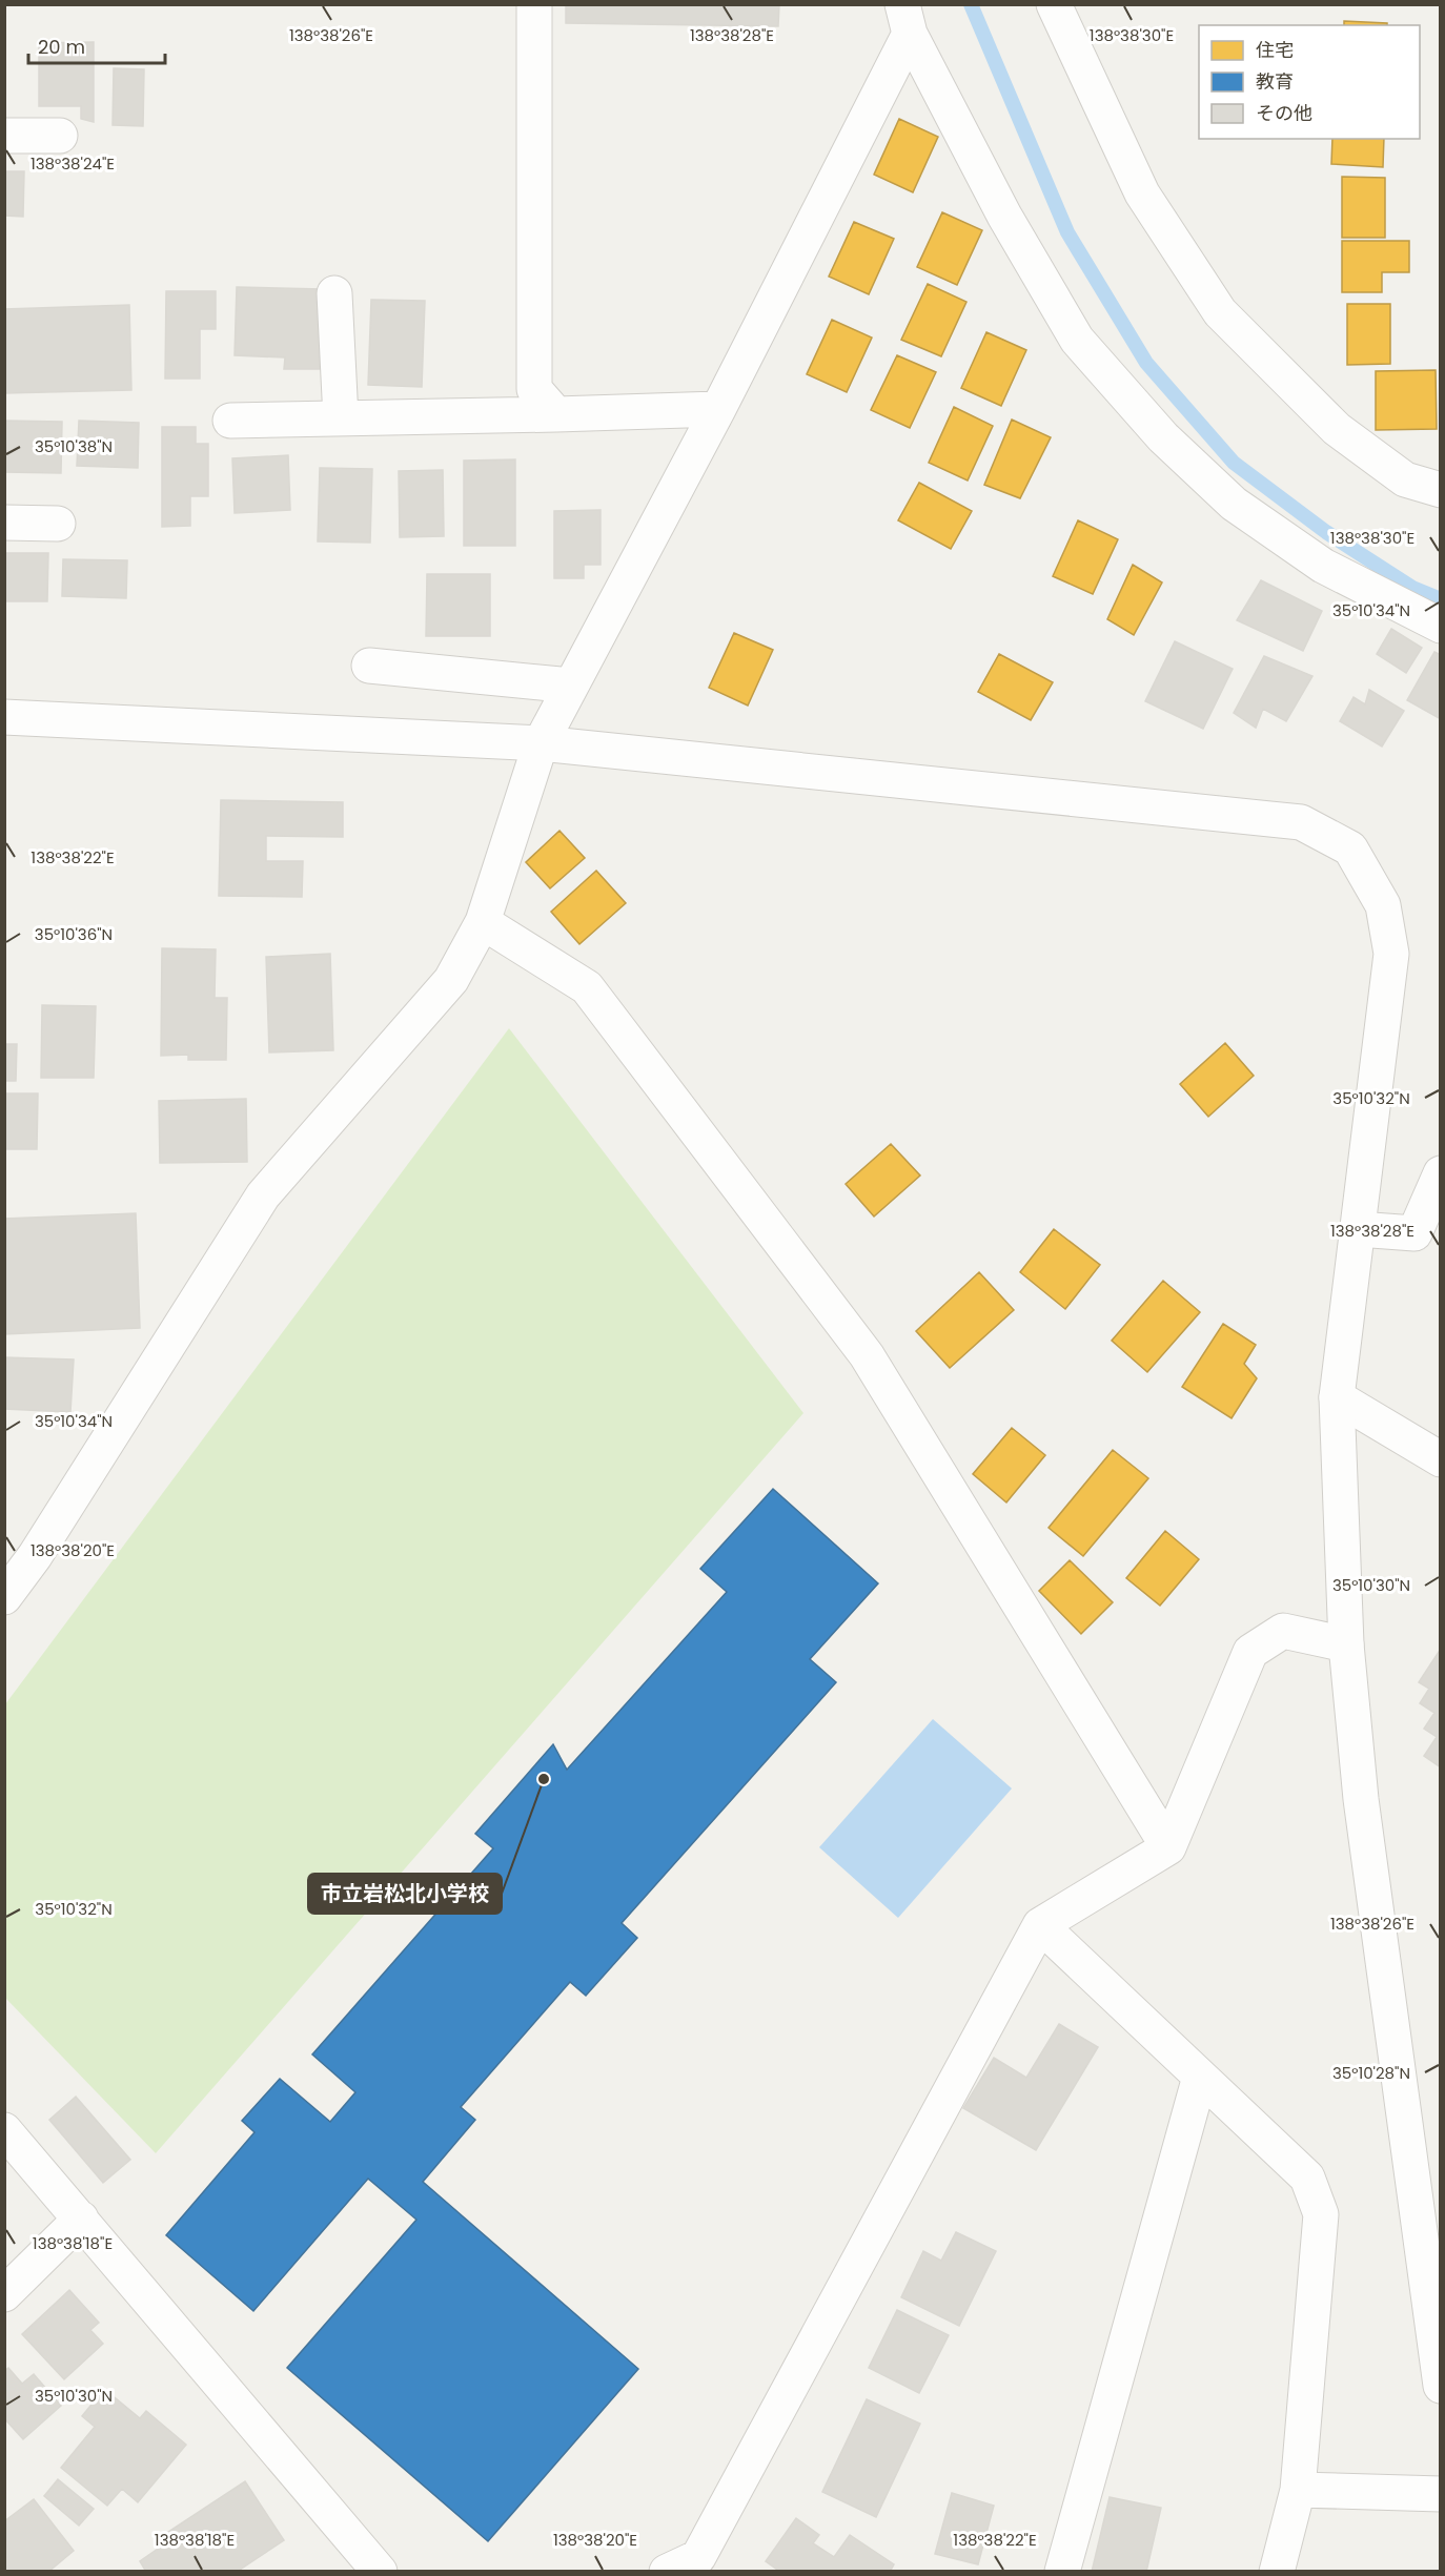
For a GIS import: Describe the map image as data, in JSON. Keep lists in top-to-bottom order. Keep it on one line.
{"places":["市立岩松北小学校"],"legend":["住宅","教育","その他"],"scale_bar":"20 m","coordinates":["138°38'26\"E","138°38'28\"E","138°38'30\"E","138°38'24\"E","35°10'38\"N","35°10'34\"N","138°38'22\"E","35°10'36\"N","35°10'32\"N","138°38'20\"E","35°10'30\"N","35°10'28\"N","138°38'18\"E"]}
